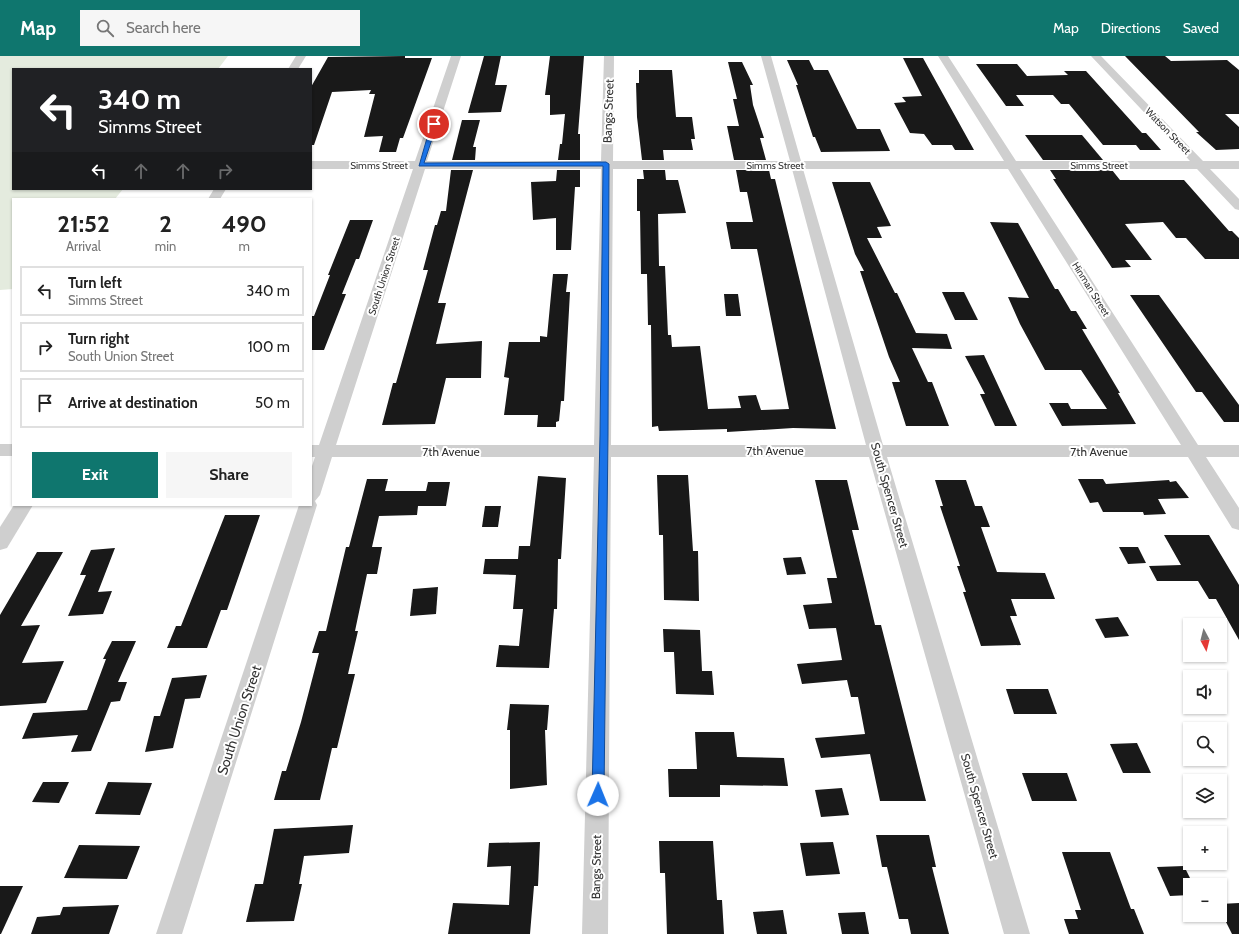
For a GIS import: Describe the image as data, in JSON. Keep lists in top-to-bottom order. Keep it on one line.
{"streets":{"street":["Bangs Street","Watson Street","Simms Street","South Union Street","Hinman Street","7th Avenue","South Spencer Street"]},"crossings":[["Bangs Street","Simms Street"],["Bangs Street","7th Avenue"],["Watson Street","Simms Street"],["Simms Street","South Union Street"],["Simms Street","Hinman Street"],["Simms Street","South Spencer Street"],["South Union Street","7th Avenue"],["Hinman Street","7th Avenue"],["7th Avenue","South Spencer Street"]],"north":"bottom","page":{"header":"Map","search":"Search here","nav":["Map","Directions","Saved"],"turn":["340 m","Simms Street"],"eta":["21:52","Arrival","2","min","490","m"],"list":[{"name":"Turn left","note":"Simms Street","value":"340 m"},{"name":"Turn right","note":"South Union Street","value":"100 m"},{"name":"Arrive at destination","value":"50 m"}],"buttons":["Exit","Share"],"map_buttons":["+","−"]}}
